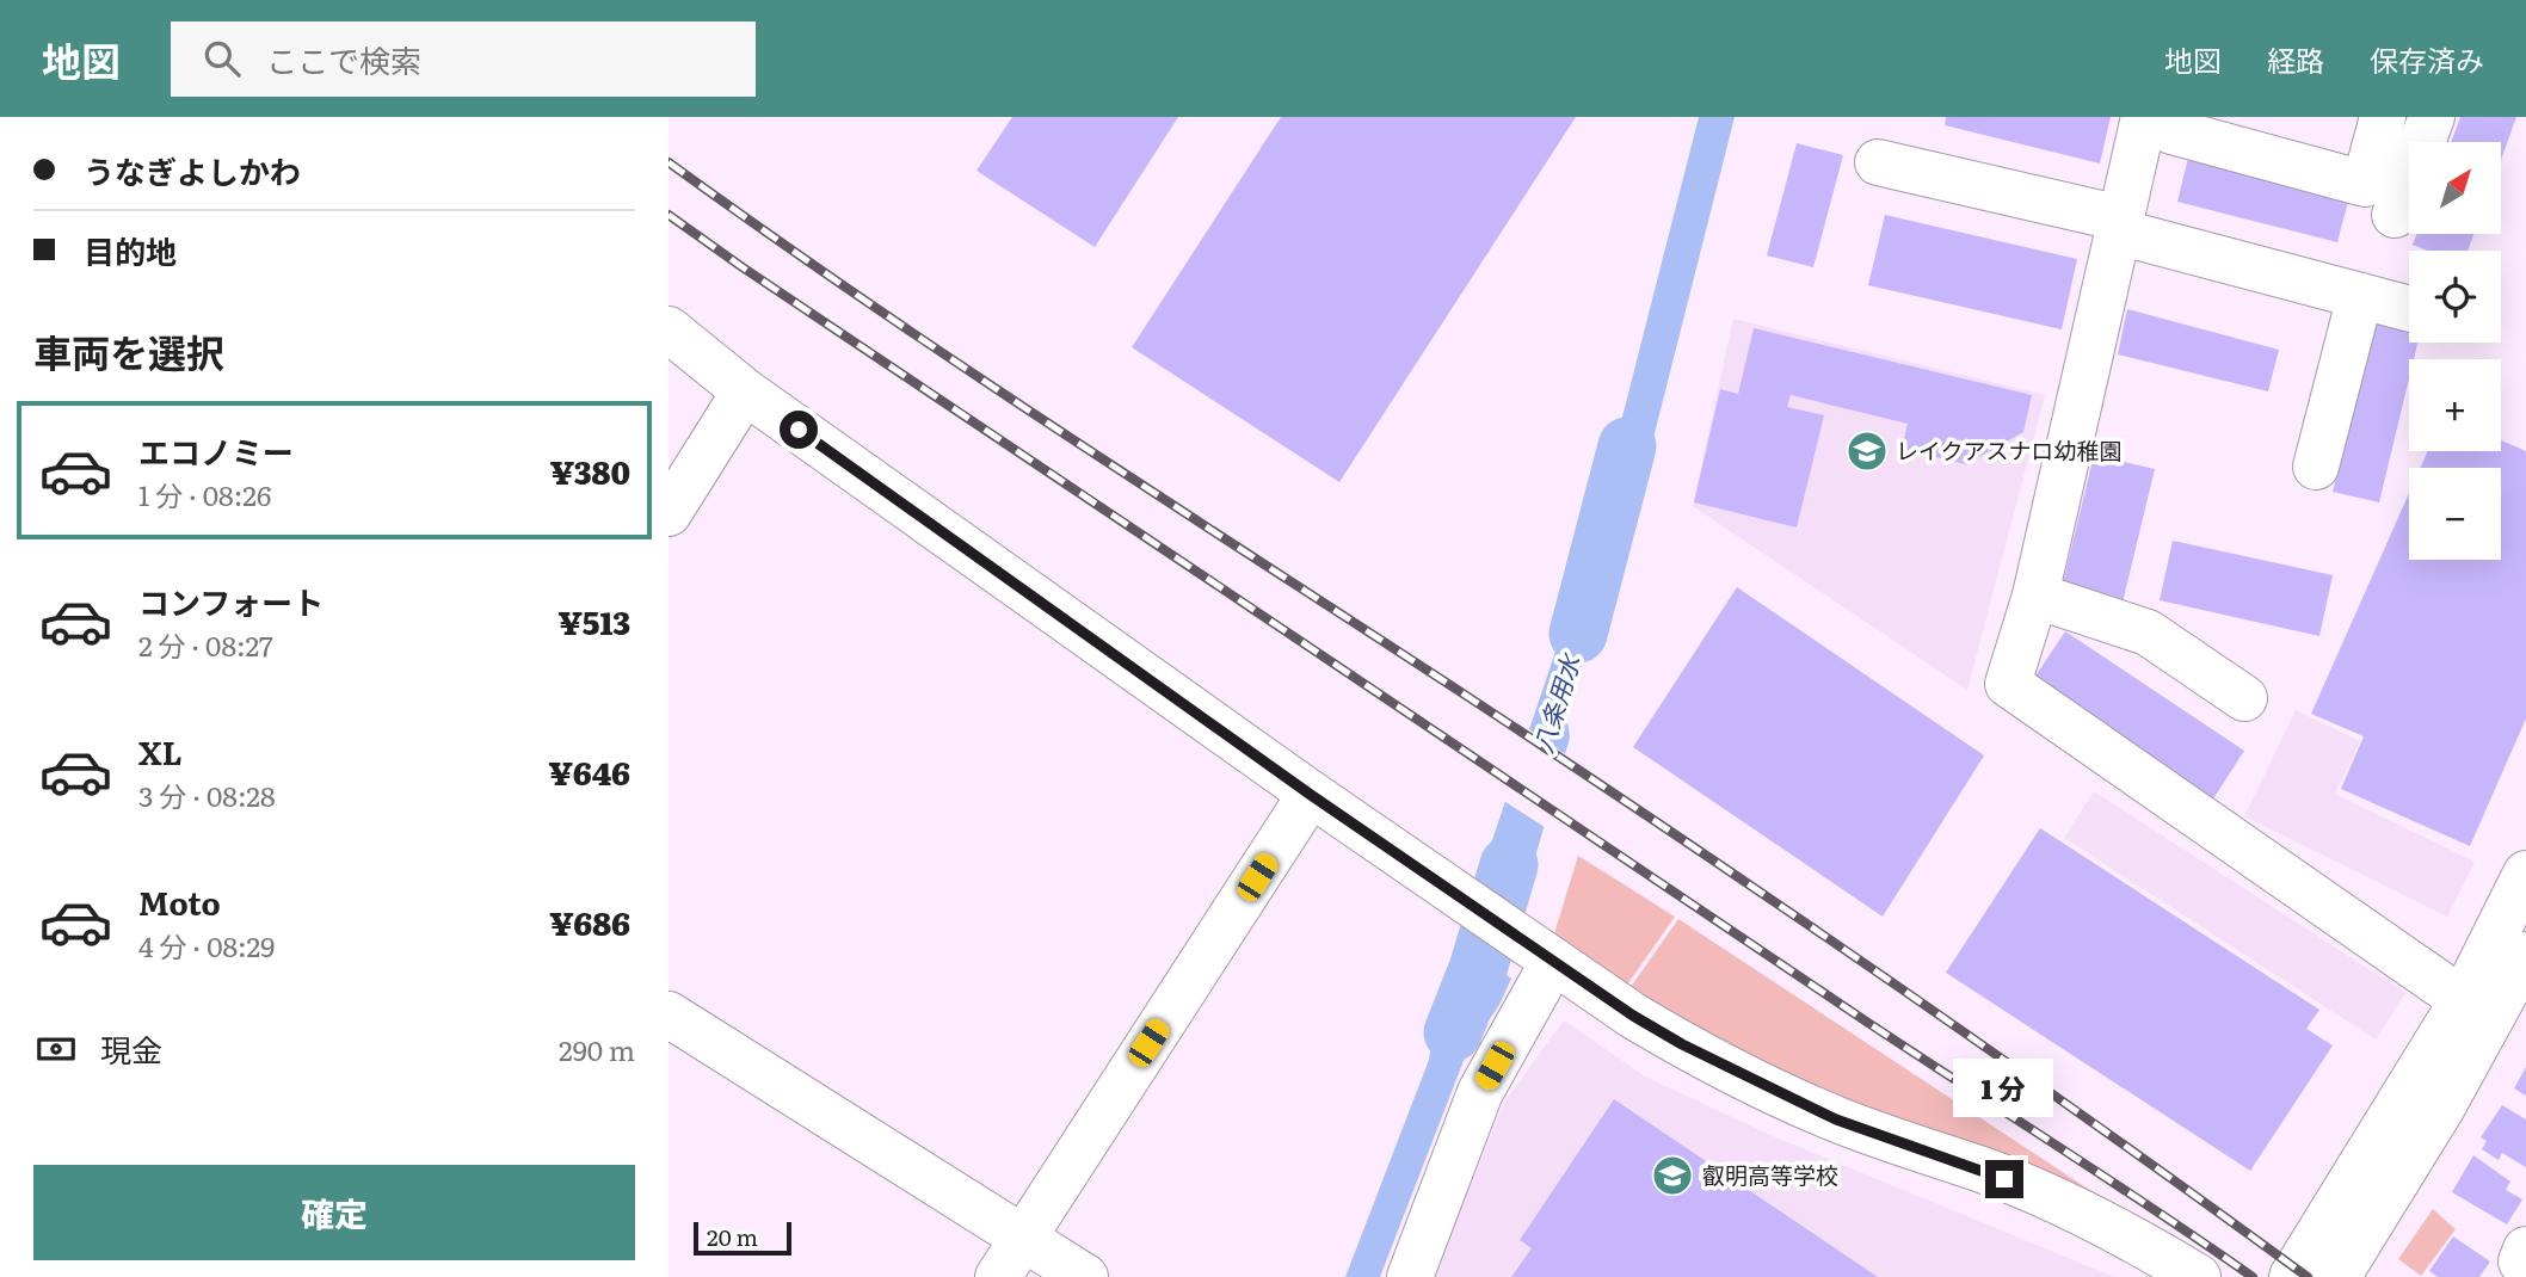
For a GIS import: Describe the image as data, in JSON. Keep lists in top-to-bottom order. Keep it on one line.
{"water":["八条用水"],"places":{"school or university":["レイクアスナロ幼稚園","叡明高等学校"]},"scale_bar":"20 m","north":"top right","page":{"header":"地図","search":"ここで検索","nav":["地図","経路","保存済み"],"banner":["うなぎよしかわ","目的地"],"map_buttons":["+","−"],"heading":"車両を選択","list":[{"name":"エコノミー","note":"1 分 · 08:26","value":"¥380"},{"name":"コンフォート","note":"2 分 · 08:27","value":"¥513"},{"name":"XL","note":"3 分 · 08:28","value":"¥646"},{"name":"Moto","note":"4 分 · 08:29","value":"¥686"}],"pay":["現金","290 m"],"bubble":"1 分","buttons":"確定","scale":"20 m"}}
